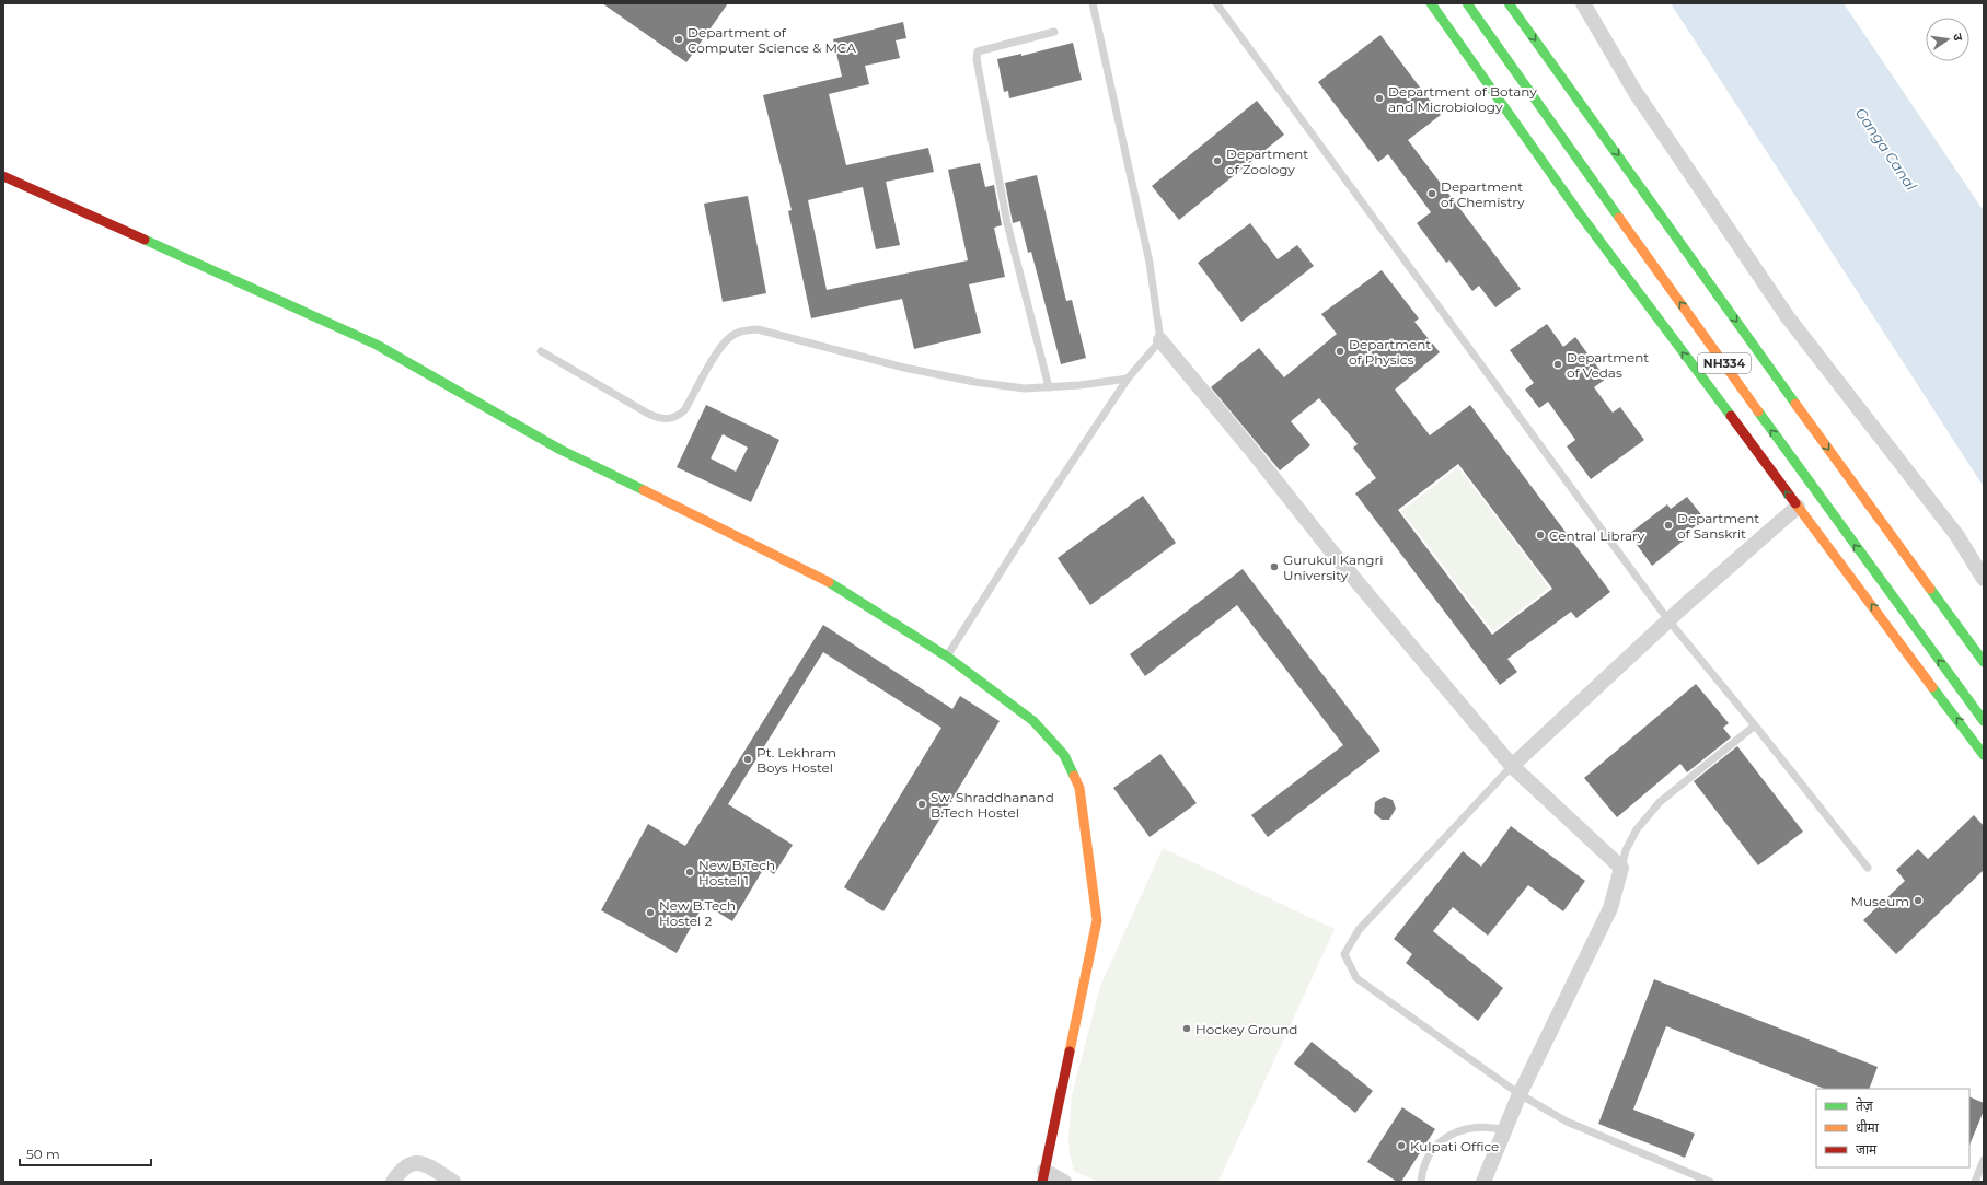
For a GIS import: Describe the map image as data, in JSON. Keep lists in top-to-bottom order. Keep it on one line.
{"streets":{"main road":["NH334"]},"water":["Ganga Canal"],"places":["Department of Computer Science & MCA","Department of Botany and Microbiology","Department of Zoology","Department of Chemistry","Department of Physics","Department of Vedas","Department of Sanskrit","Central Library","Gurukul Kangri University","Pt. Lekhram Boys Hostel","Sw. Shraddhanand B.Tech Hostel","New B.Tech Hostel 1","Museum","New B.Tech Hostel 2","Hockey Ground","Kulpati Office"],"legend":["तेज़","धीमा","जाम"],"scale_bar":"50 m","north":"right"}
